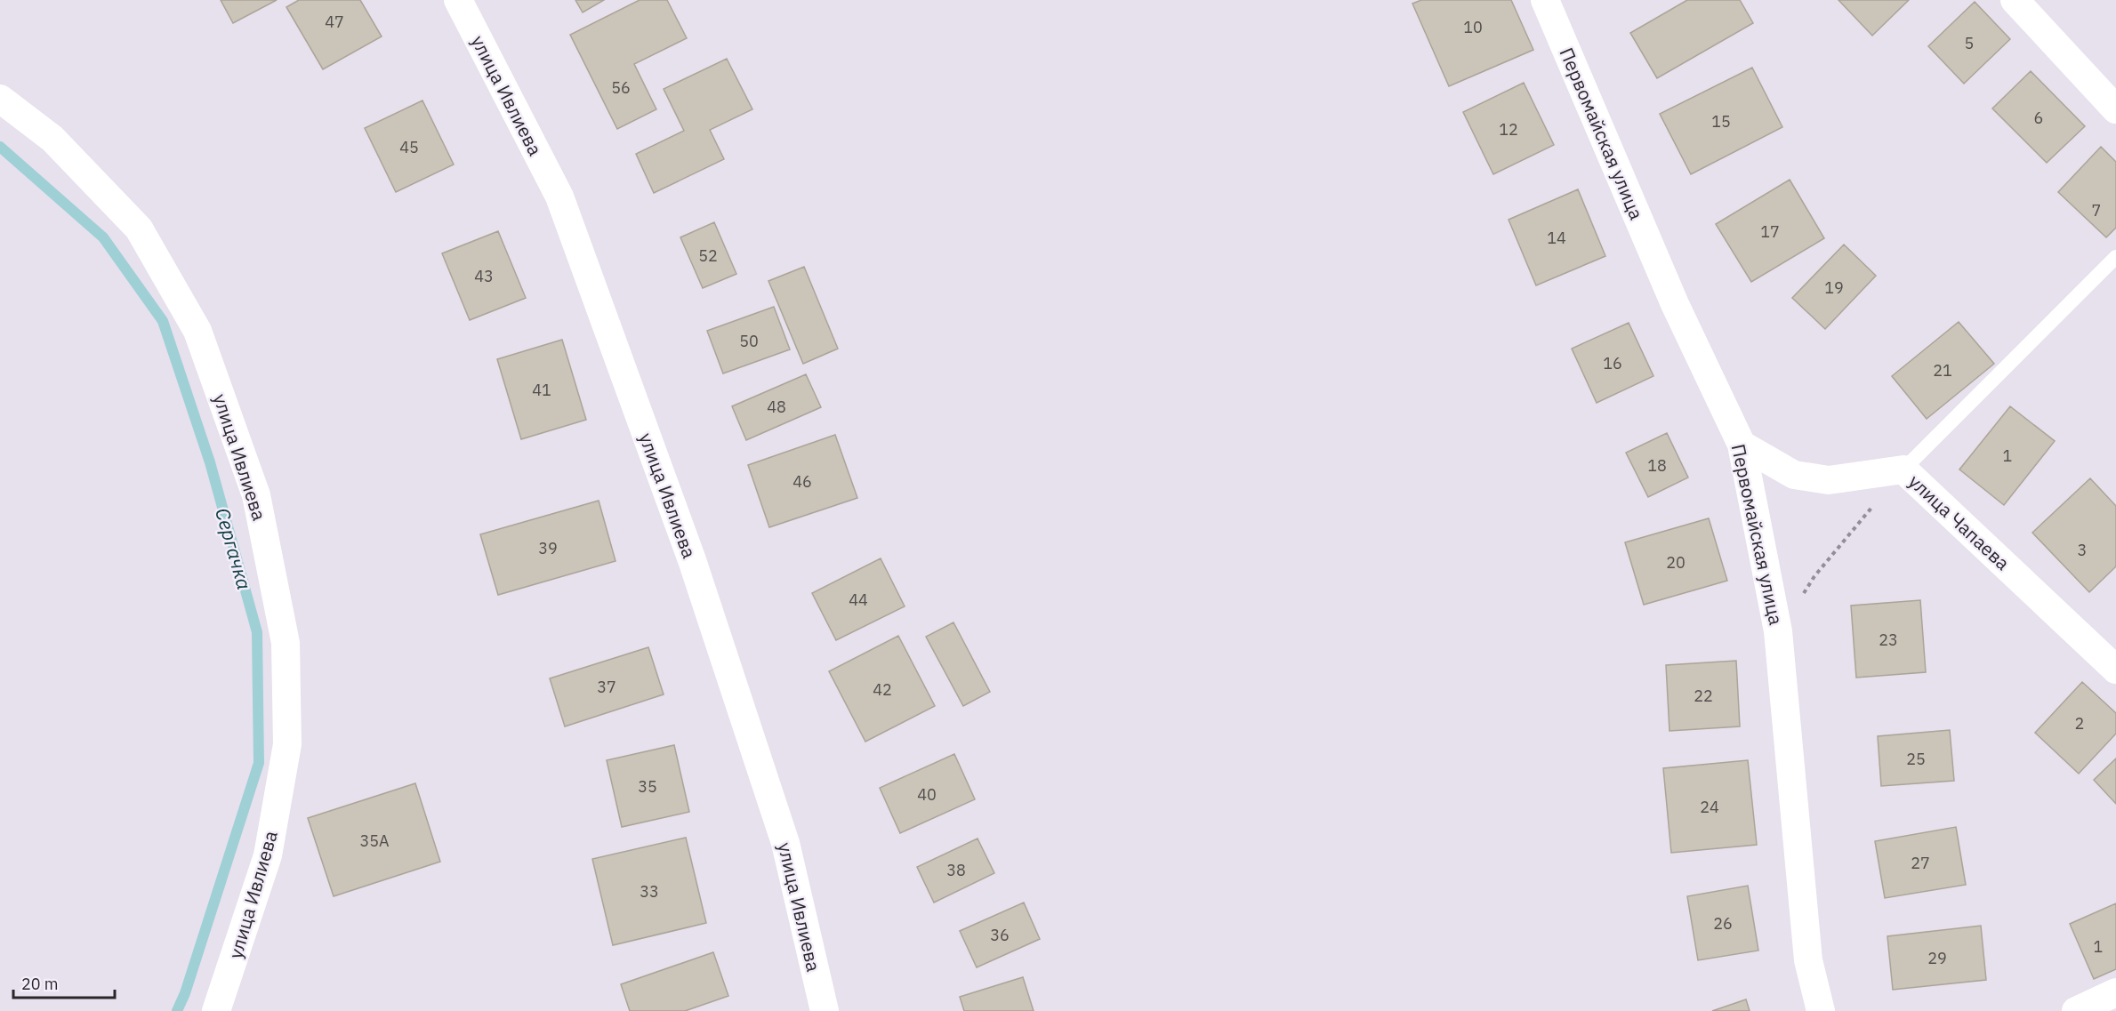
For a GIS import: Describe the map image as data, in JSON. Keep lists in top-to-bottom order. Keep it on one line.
{"streets":{"street":["улица Ивлиева","Первомайская улица","улица Чапаева"]},"crossings":[["Первомайская улица","улица Чапаева"]],"water":["Сергачка"],"house_numbers":["47","10","5","56","6","15","12","45","7","17","14","52","43","19","50","16","21","41","48","1","18","46","39","3","20","44","23","37","42","22","2","25","35","40","24","35А","27","38","33","26","36","1","29"],"scale_bar":"20 m"}
